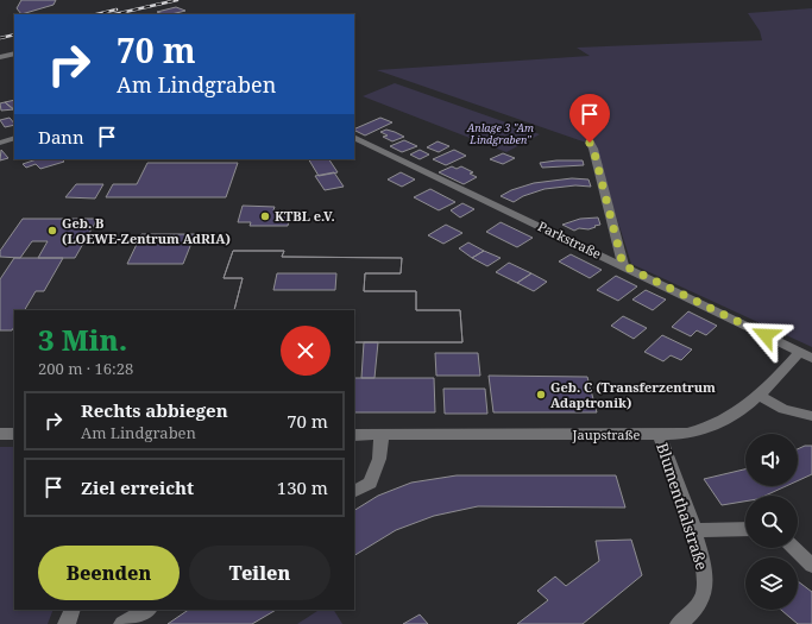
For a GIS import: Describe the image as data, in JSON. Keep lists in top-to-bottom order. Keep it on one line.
{"streets":{"street":["Parkstraße","Jaupstraße","Blumenthalstraße"]},"crossings":[["Parkstraße","Jaupstraße"],["Jaupstraße","Blumenthalstraße"]],"parks":["Anlage 3 \"Am Lindgraben\""],"places":["KTBL e.V.","Geb. B (LOEWE-Zentrum AdRIA)","Geb. C (Transferzentrum Adaptronik)"],"page":{"turn":["70 m","Am Lindgraben"],"then":"Dann","heading":["3 Min.","200 m · 16:28"],"list":[{"name":"Rechts abbiegen","note":"Am Lindgraben","value":"70 m"},{"name":"Ziel erreicht","value":"130 m"}],"buttons":["Beenden","Teilen"]}}
